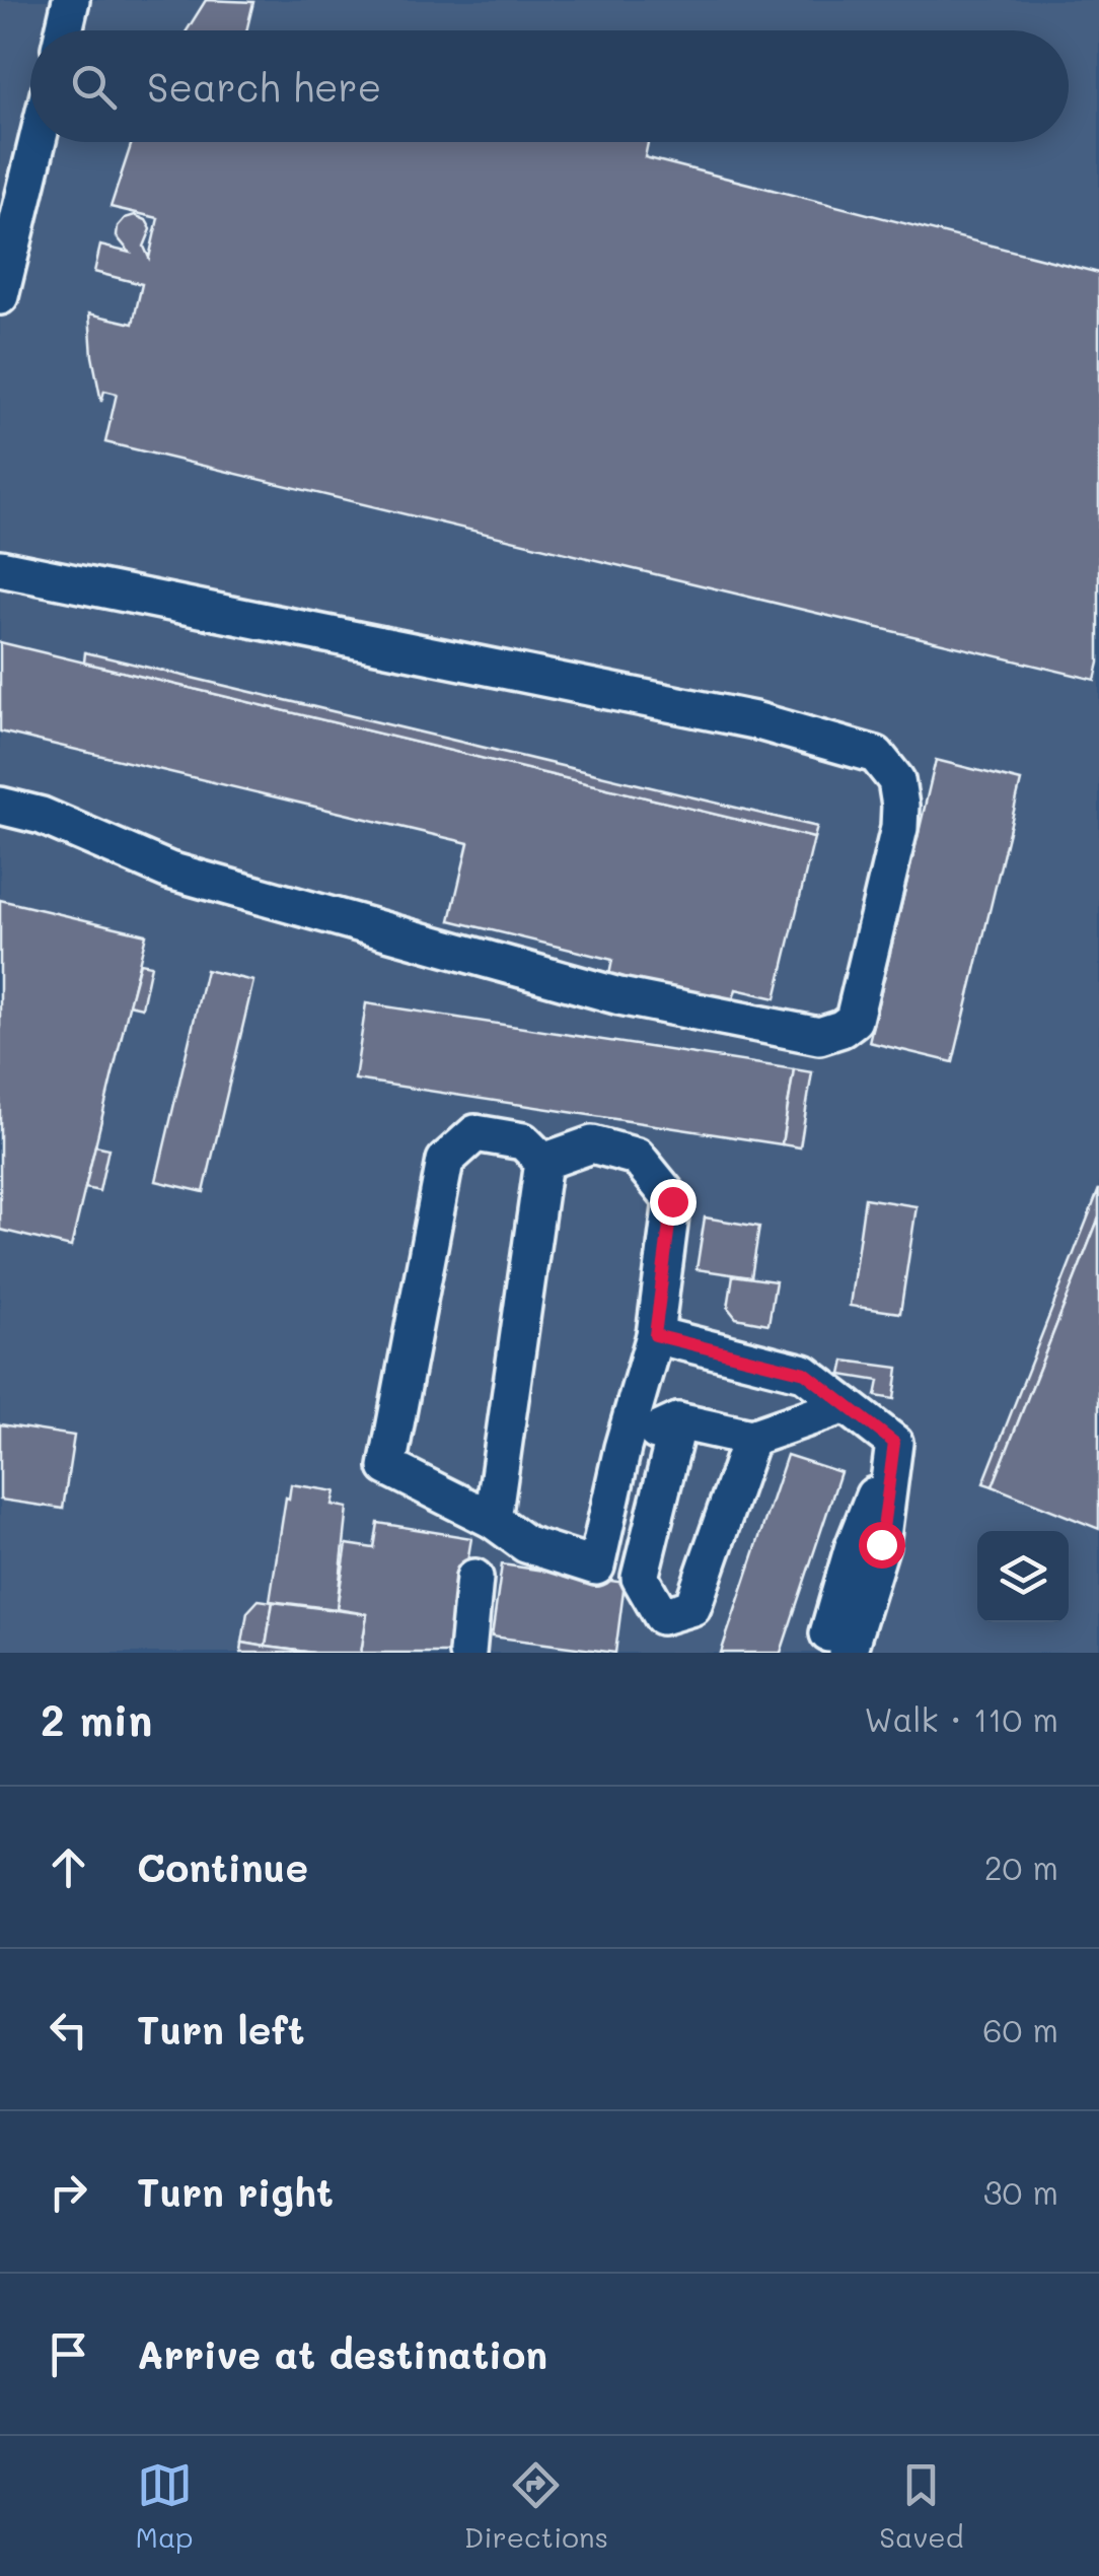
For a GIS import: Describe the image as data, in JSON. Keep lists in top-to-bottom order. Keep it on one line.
{"page":{"search":"Search here","heading":["2 min","Walk · 110 m"],"list":[["Continue","20 m"],["Turn left","60 m"],["Turn right","30 m"],"Arrive at destination"],"nav":["Map","Directions","Saved"]}}
